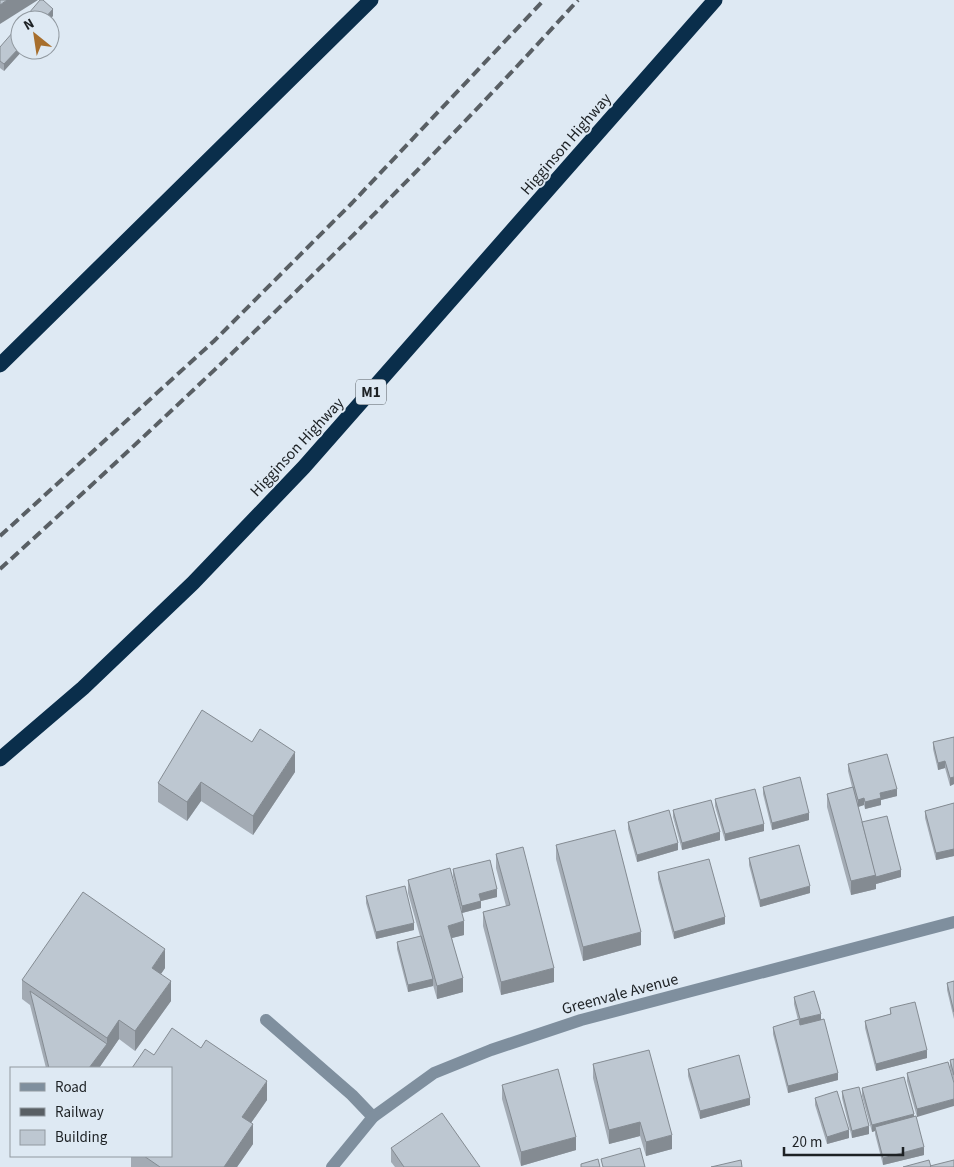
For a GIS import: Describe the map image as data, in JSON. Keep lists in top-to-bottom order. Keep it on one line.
{"streets":{"highway":["Higginson Highway","M1"],"street":["Greenvale Avenue"]},"legend":["Road","Railway","Building"],"scale_bar":"20 m","north":"top left"}
